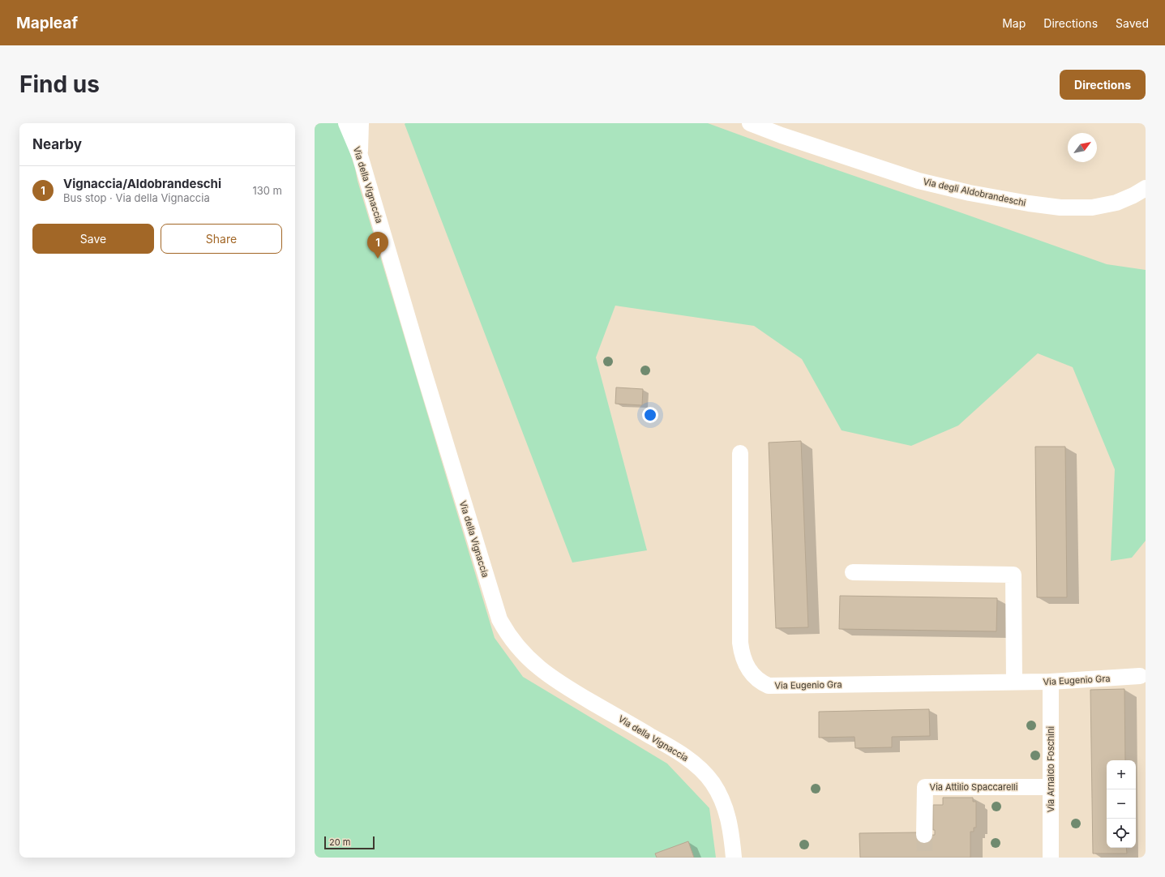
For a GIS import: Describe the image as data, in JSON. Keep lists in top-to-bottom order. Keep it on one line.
{"streets":{"street":["Via della Vignaccia","Via degli Aldobrandeschi","Via Eugenio Gra","Via Arnaldo Foschini","Via Attilio Spaccarelli"]},"crossings":[["Via Eugenio Gra","Via Arnaldo Foschini"],["Via Arnaldo Foschini","Via Attilio Spaccarelli"]],"scale_bar":"20 m","north":"top right","page":{"header":"Mapleaf","nav":["Map","Directions","Saved"],"buttons":["Directions",["Save","Share"]],"title":"Find us","heading":"Nearby","list":[{"mark":"1","name":"Vignaccia/Aldobrandeschi","note":"Bus stop · Via della Vignaccia","value":"130 m"}],"pins":"1","map_buttons":["+","−"],"scale":"20 m"}}
